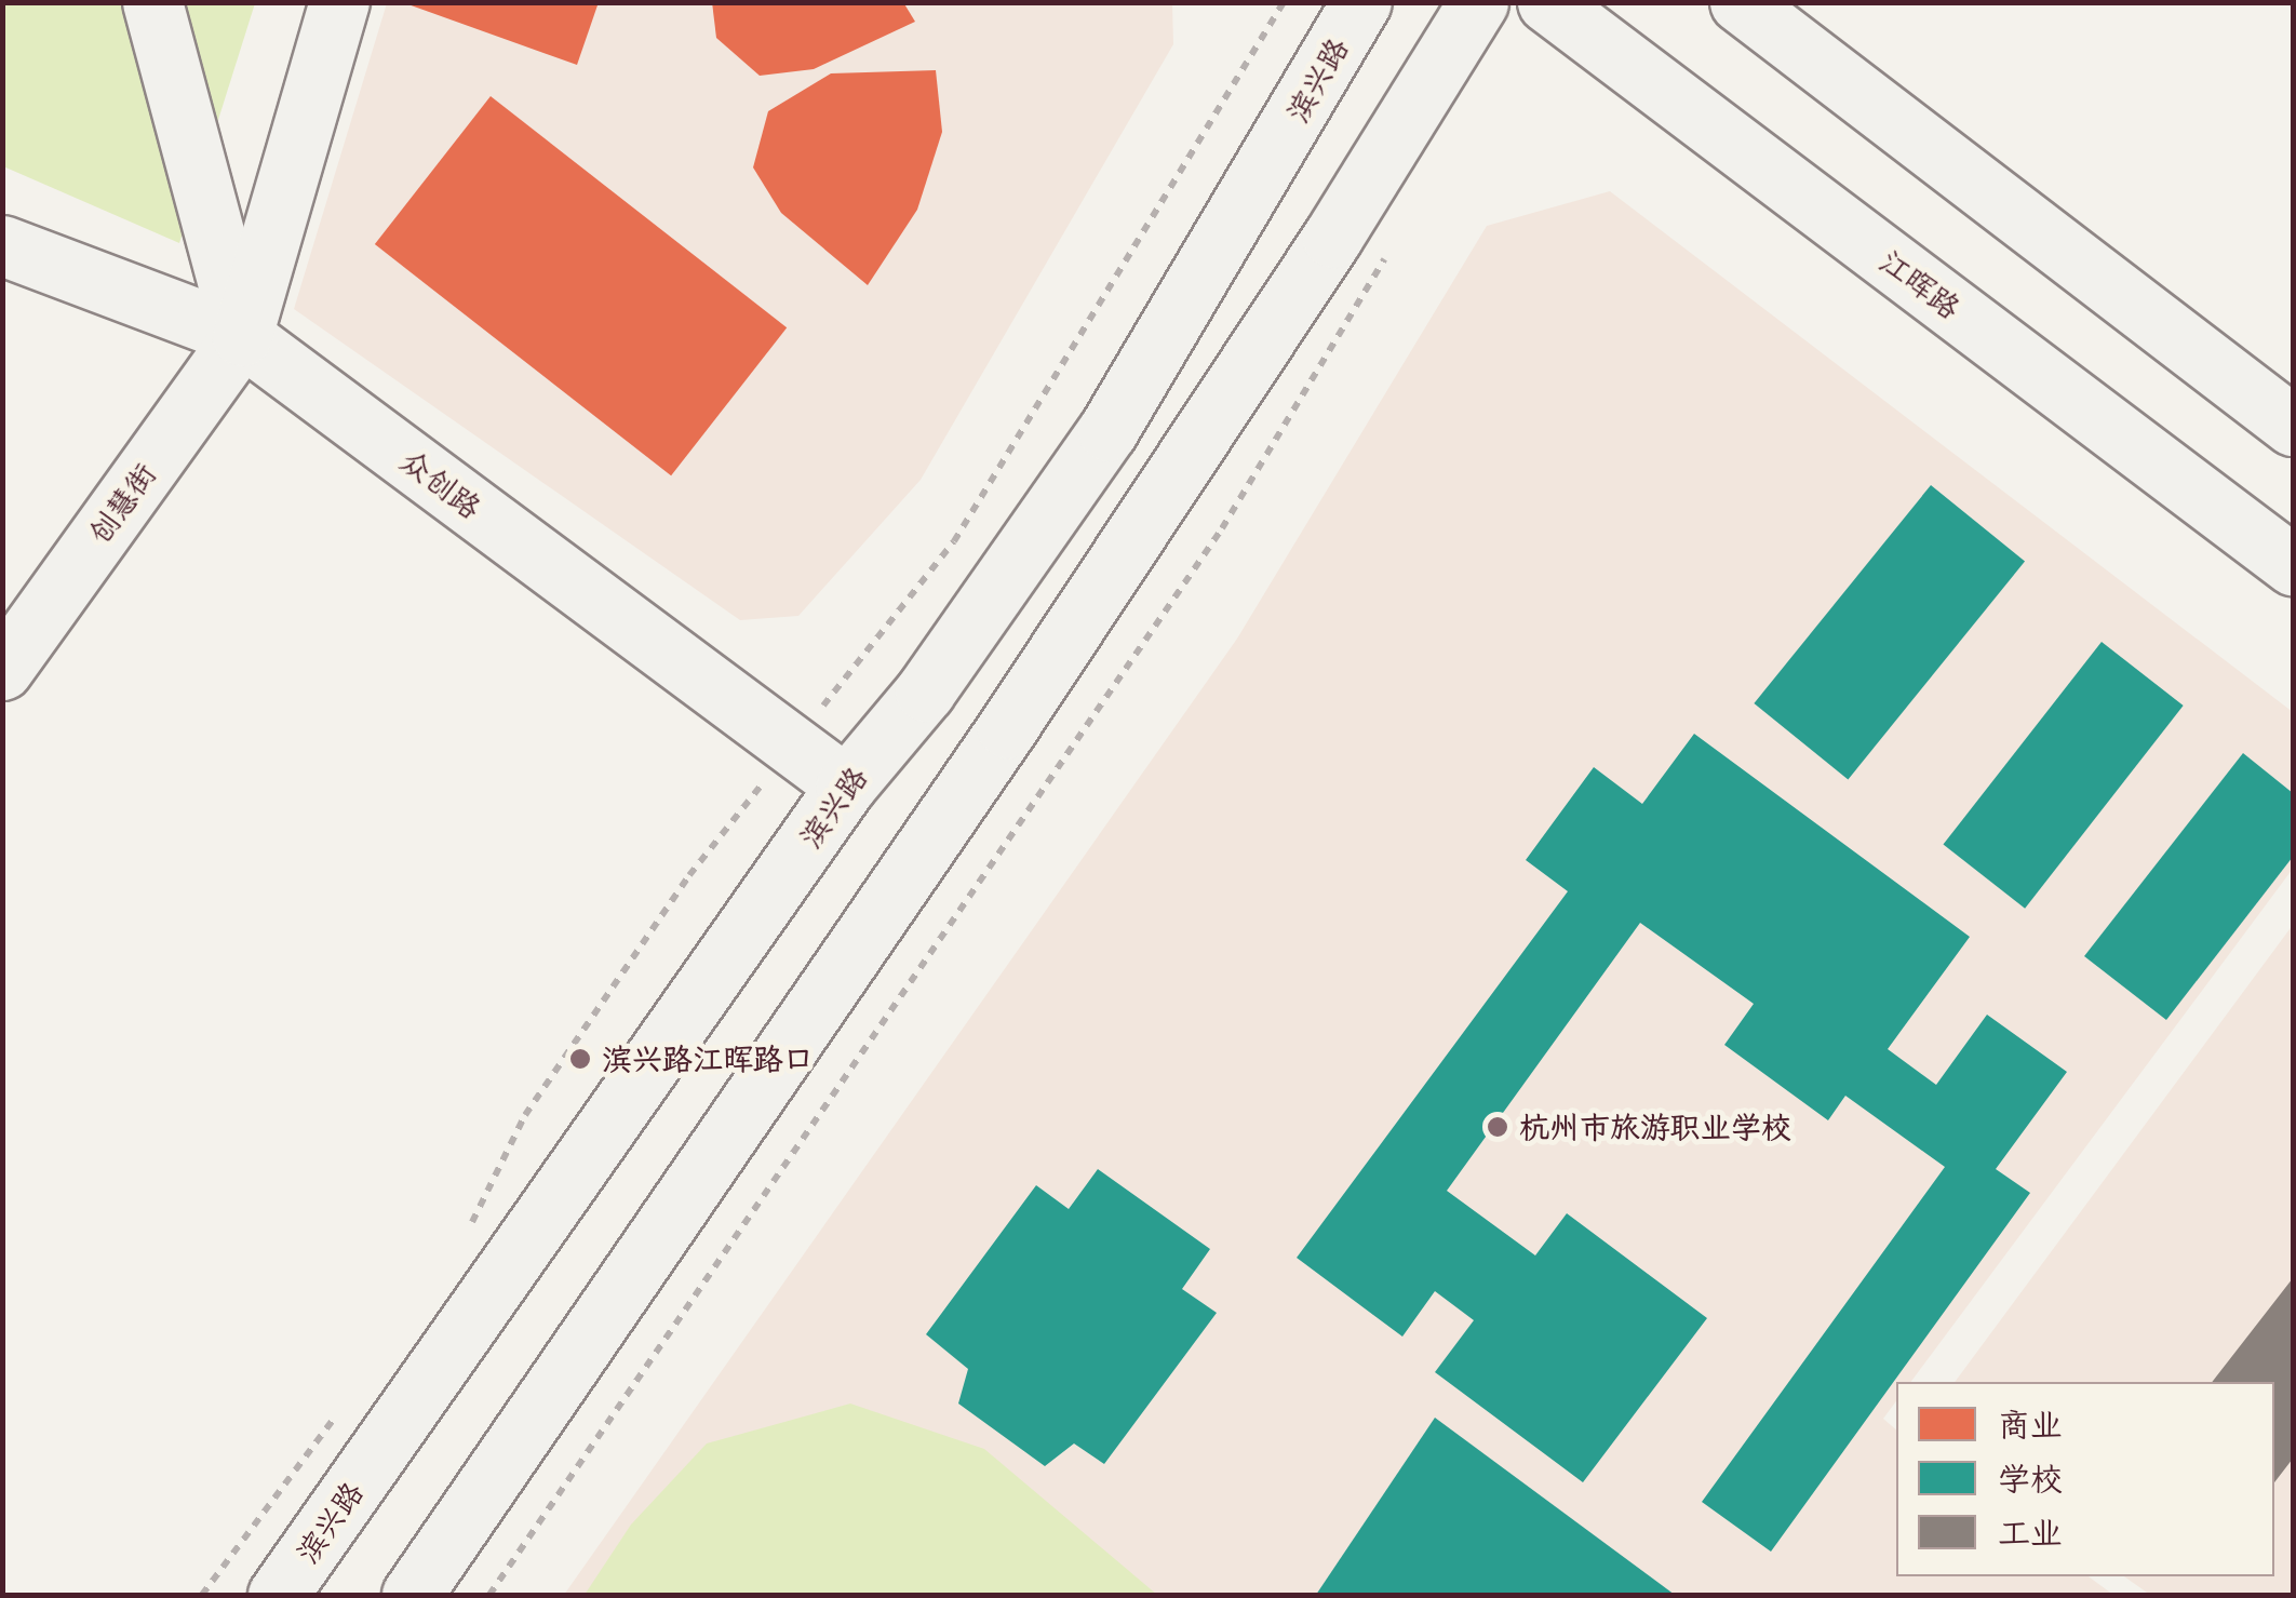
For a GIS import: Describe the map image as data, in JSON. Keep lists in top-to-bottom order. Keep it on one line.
{"streets":{"main road":["滨兴路","江晖路","众创路","创慧街"]},"crossings":[["滨兴路","众创路"],["众创路","创慧街"]],"places":["滨兴路江晖路口","杭州市旅游职业学校"],"legend":["商业","学校","工业"]}
